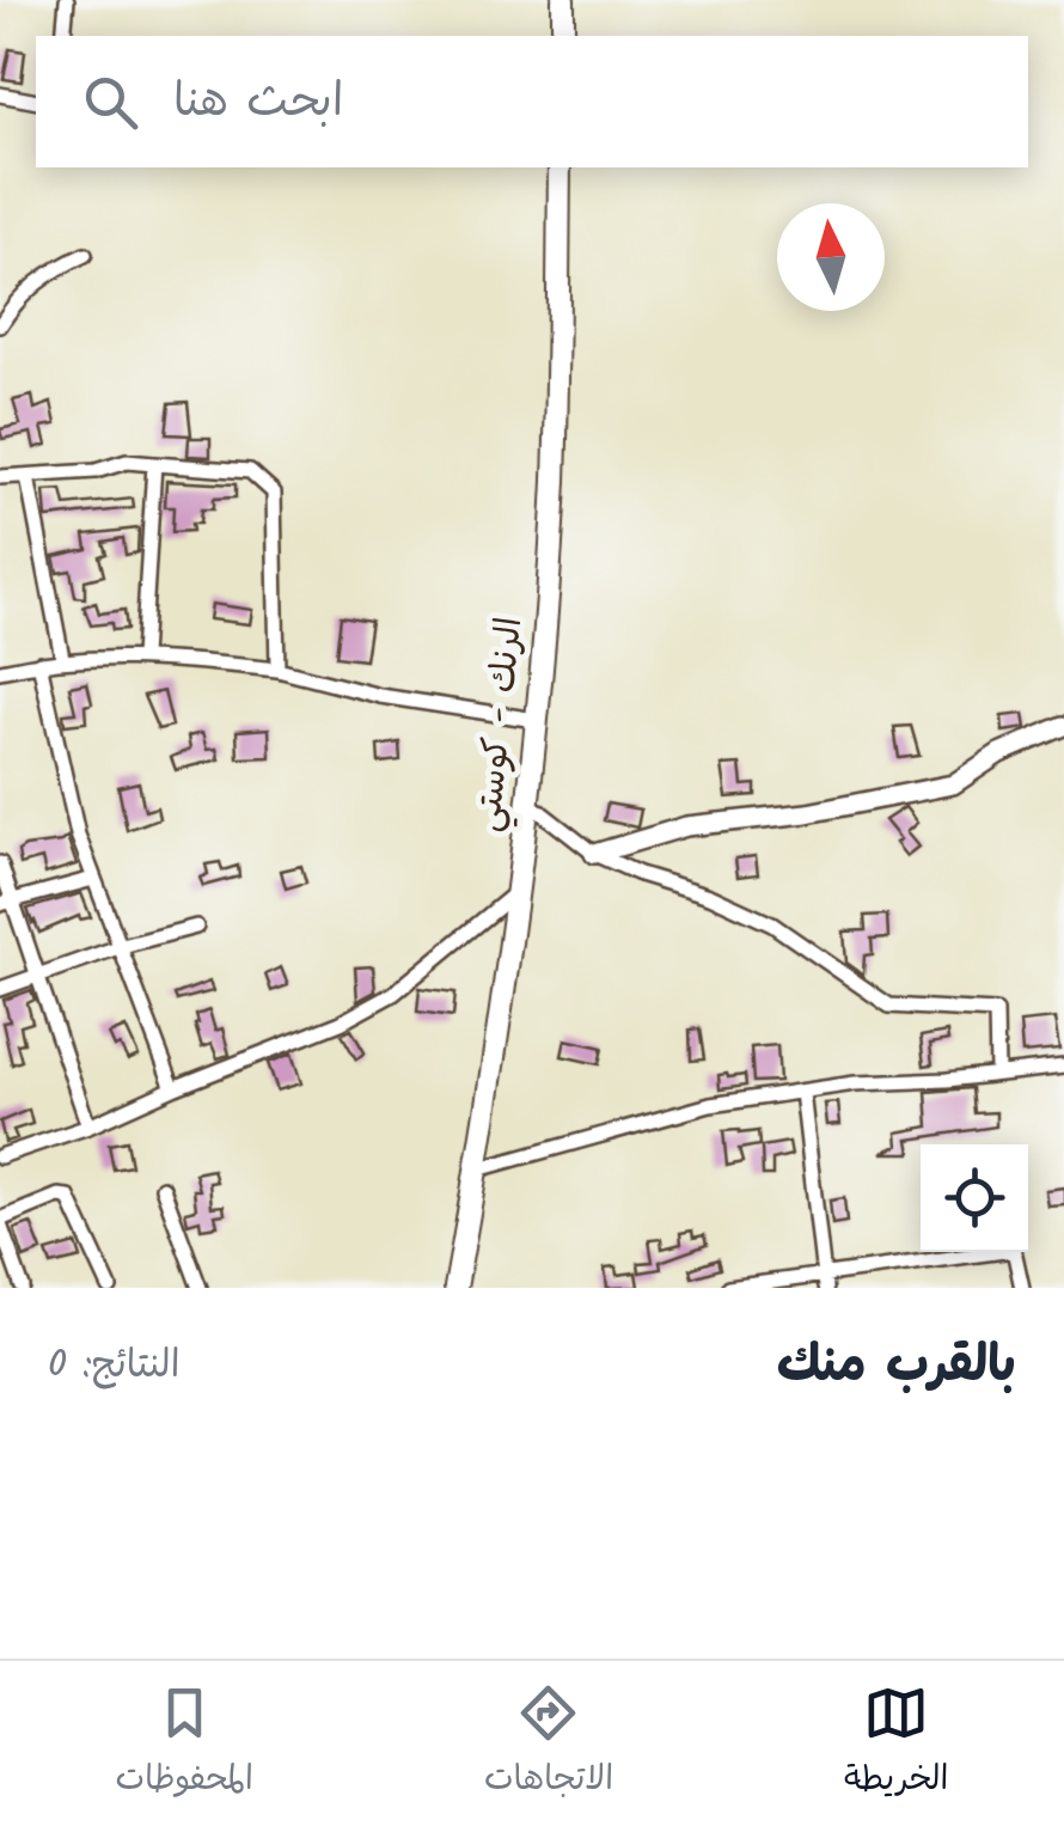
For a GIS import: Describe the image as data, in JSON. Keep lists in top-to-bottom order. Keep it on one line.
{"streets":{"main road":["الرنك - كوستي"]},"north":"top","page":{"search":"ابحث هنا","heading":["بالقرب منك","النتائج: 0"],"nav":["الخريطة","الاتجاهات","المحفوظات"]}}
